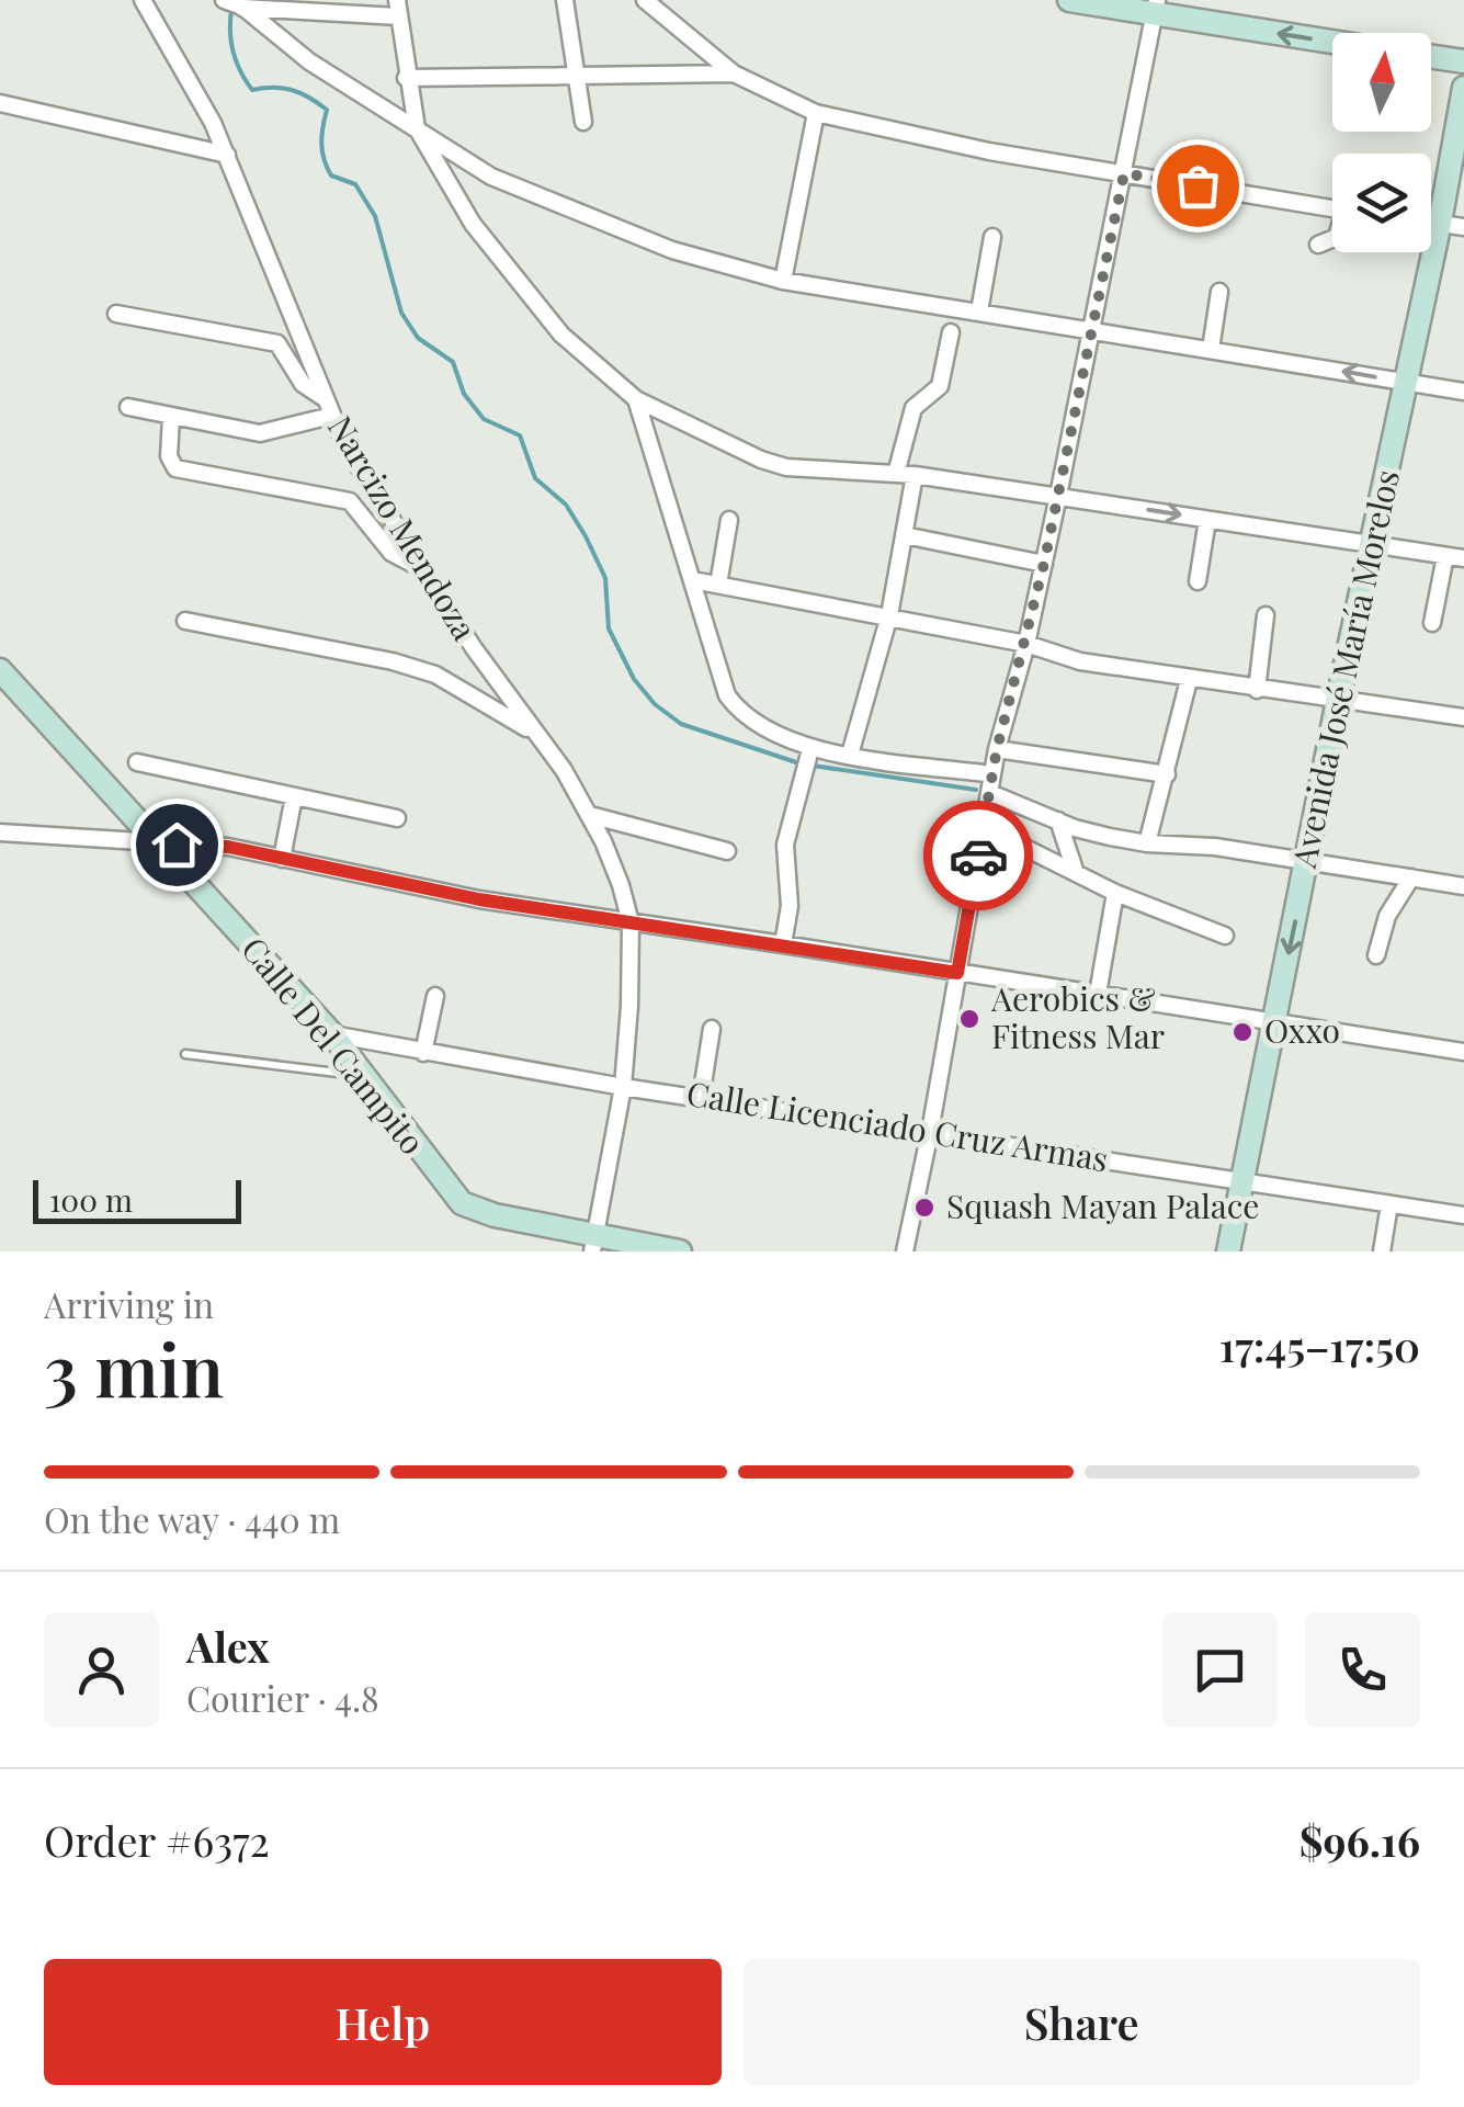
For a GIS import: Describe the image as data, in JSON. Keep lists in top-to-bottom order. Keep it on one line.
{"streets":{"street":["Narcizo Mendoza","Avenida José María Morelos","Calle Del Campito","Calle Licenciado Cruz Armas"]},"crossings":[["Avenida José María Morelos","Calle Licenciado Cruz Armas"],["Calle Del Campito","Calle Licenciado Cruz Armas"]],"places":["Aerobics & Fitness Mar","Oxxo","Squash Mayan Palace"],"scale_bar":"100 m","north":"top","page":{"scale":"100 m","heading":["3 min","Arriving in","17:45–17:50"],"panel":["Alex","Courier · 4.8","Order #6372","$96.16"],"bar":"On the way · 440 m","buttons":["Help","Share"]}}
